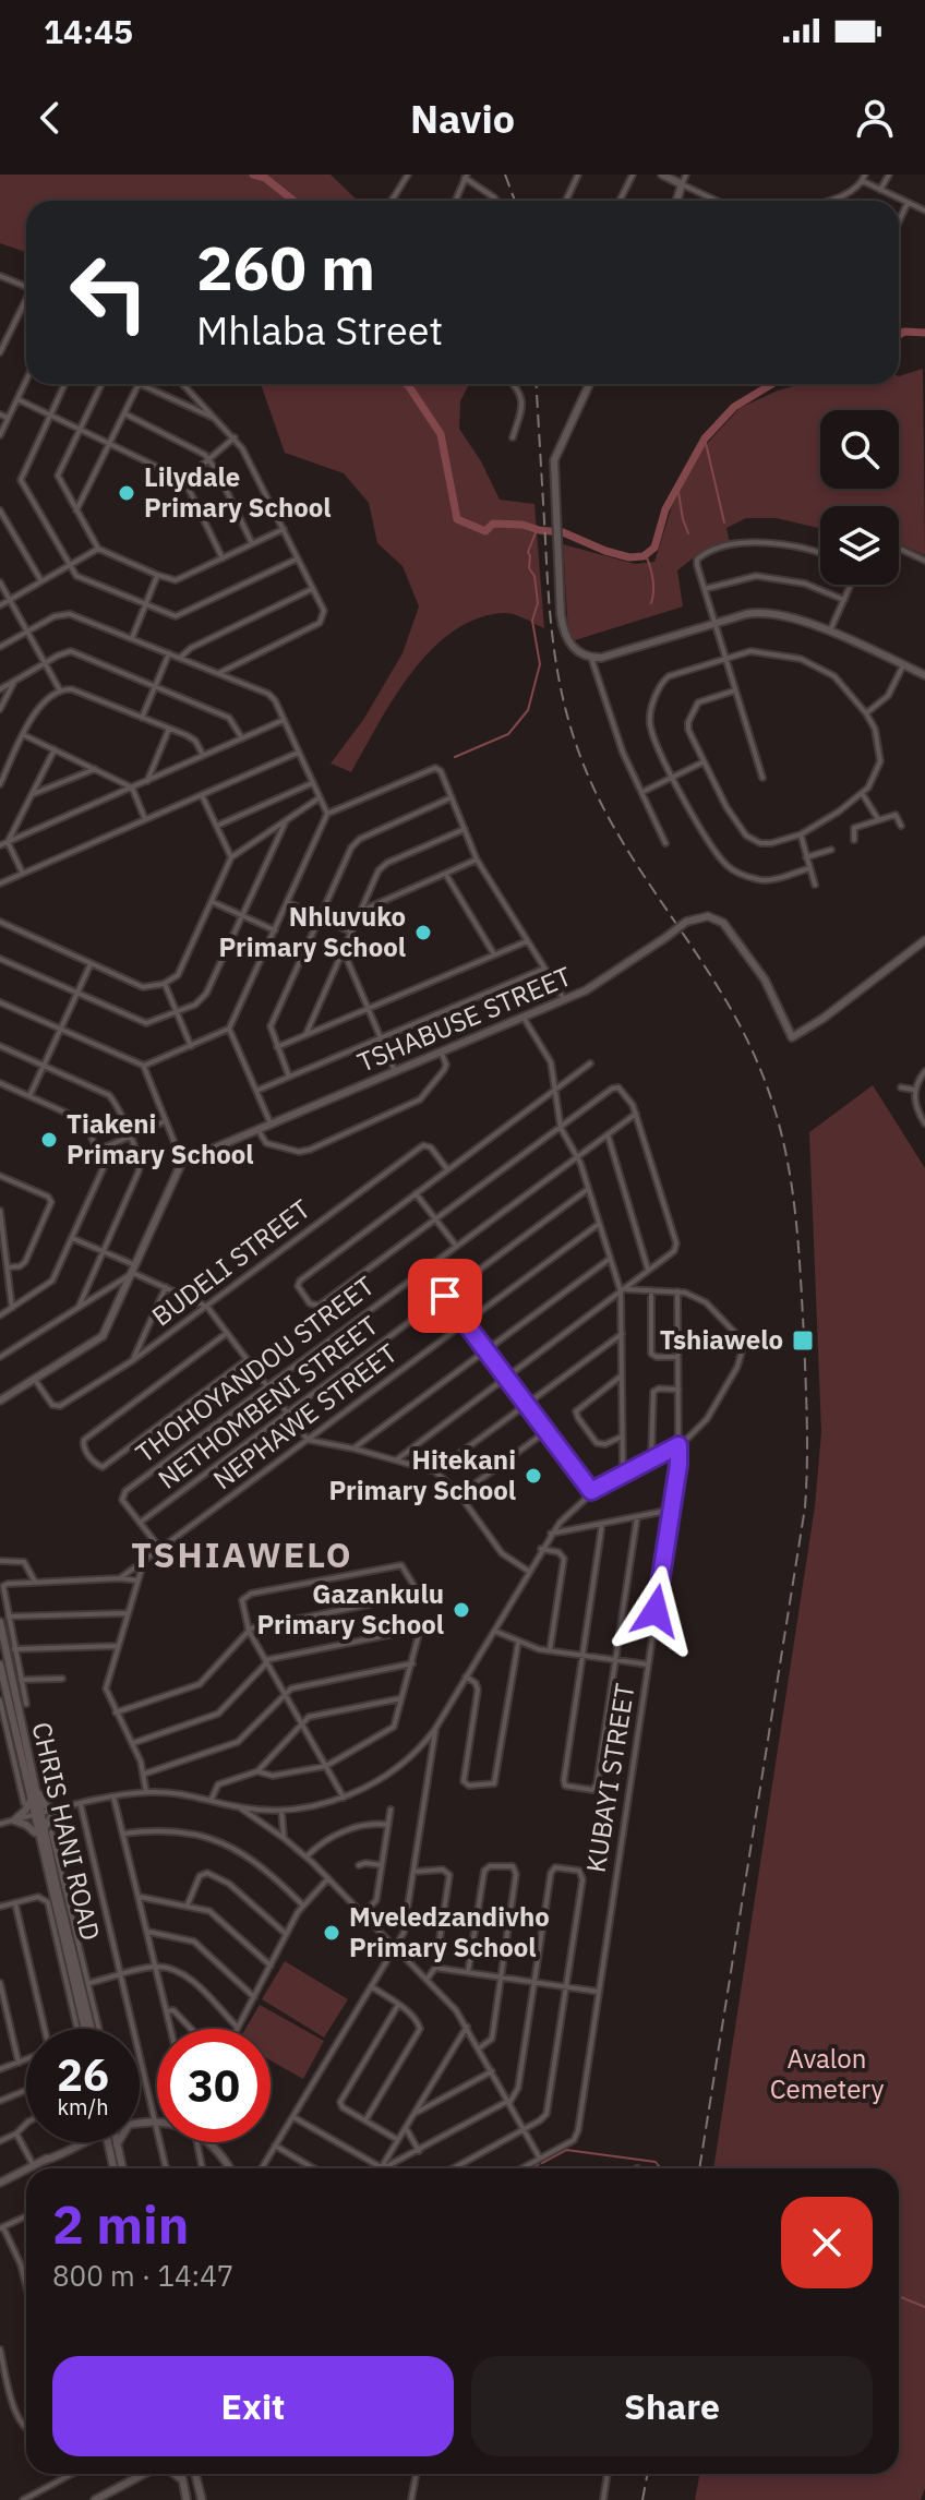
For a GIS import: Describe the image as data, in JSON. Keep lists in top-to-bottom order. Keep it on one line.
{"streets":{"street":["TSHABUSE STREET","BUDELI STREET","THOHOYANDOU STREET","NETHOMBENI STREET","NEPHAWE STREET","KUBAYI STREET","CHRIS HANI ROAD"]},"crossings":[["THOHOYANDOU STREET","NETHOMBENI STREET"],["THOHOYANDOU STREET","NEPHAWE STREET"]],"districts":["TSHIAWELO"],"parks":["Avalon Cemetery"],"places":{"other":["Lilydale Primary School","Nhluvuko Primary School","Tiakeni Primary School","Hitekani Primary School","Gazankulu Primary School","Mveledzandivho Primary School"],"transit":["Tshiawelo"]},"page":{"status":"14:45","header":"Navio","turn":["260 m","Mhlaba Street"],"speed":"26 km/h","limit":"30","heading":["2 min","800 m · 14:47"],"buttons":["Exit","Share"]}}
